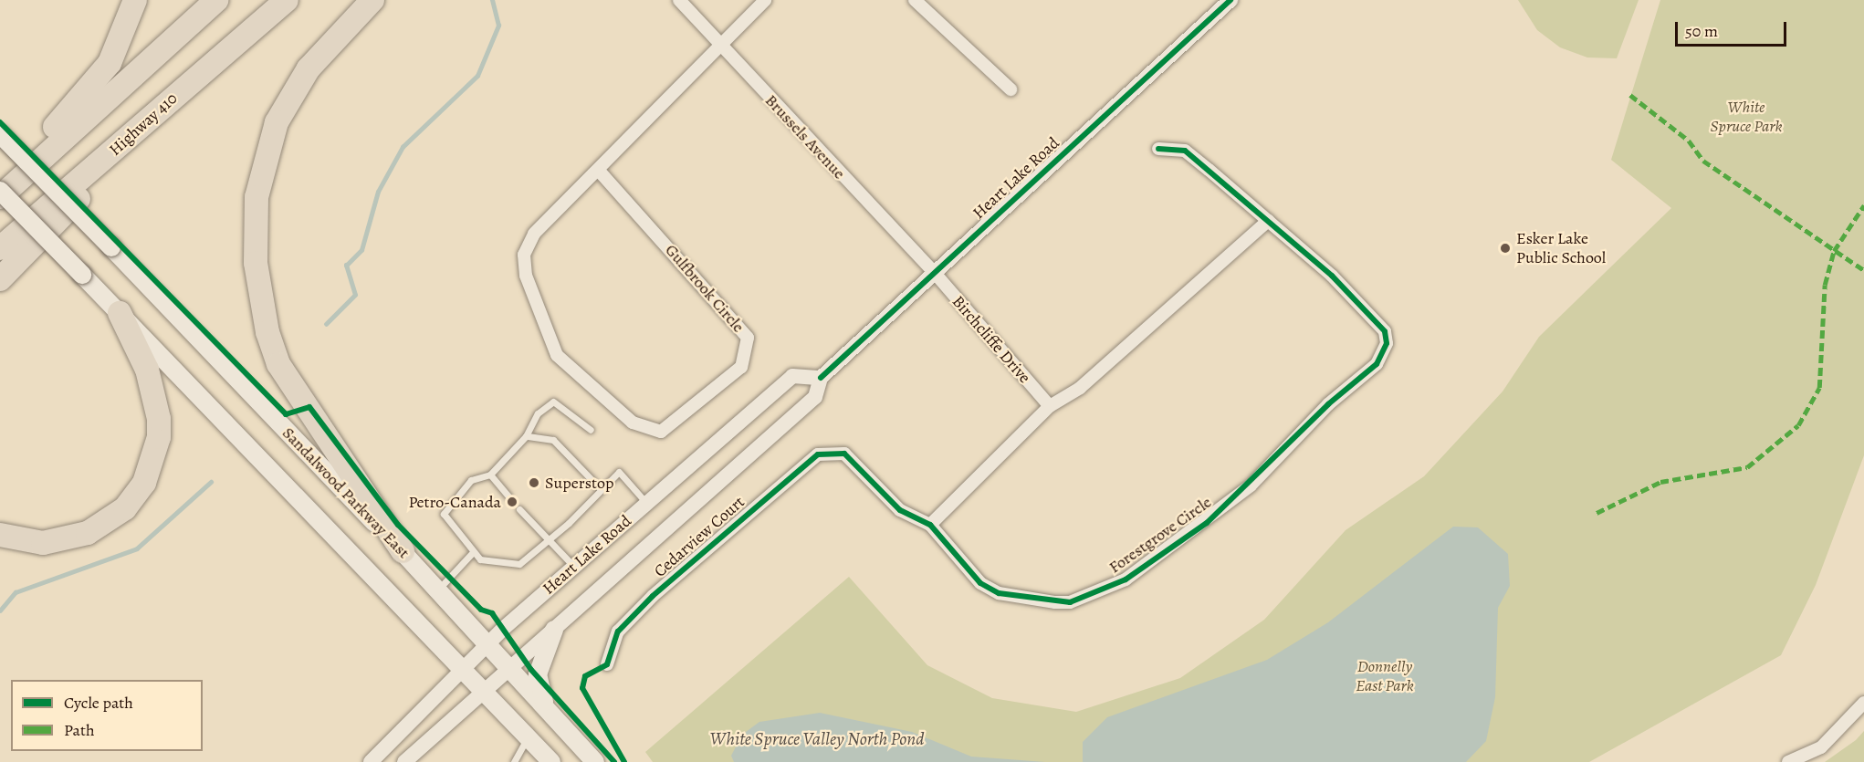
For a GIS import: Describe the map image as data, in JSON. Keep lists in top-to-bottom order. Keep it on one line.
{"streets":{"highway":["Highway 410"],"main road":["Sandalwood Parkway East"],"street":["Brussels Avenue","Heart Lake Road","Gulfbrook Circle","Birchcliffe Drive","Forestgrove Circle","Cedarview Court"]},"crossings":[["Brussels Avenue","Heart Lake Road"],["Brussels Avenue","Gulfbrook Circle"],["Brussels Avenue","Birchcliffe Drive"],["Heart Lake Road","Birchcliffe Drive"],["Heart Lake Road","Sandalwood Parkway East"],["Forestgrove Circle","Cedarview Court"]],"water":["White Spruce Valley North Pond"],"parks":["White Spruce Park","Donnelly East Park"],"places":["Esker Lake Public School","Superstop","Petro-Canada"],"legend":["Cycle path","Path"],"scale_bar":"50 m"}
